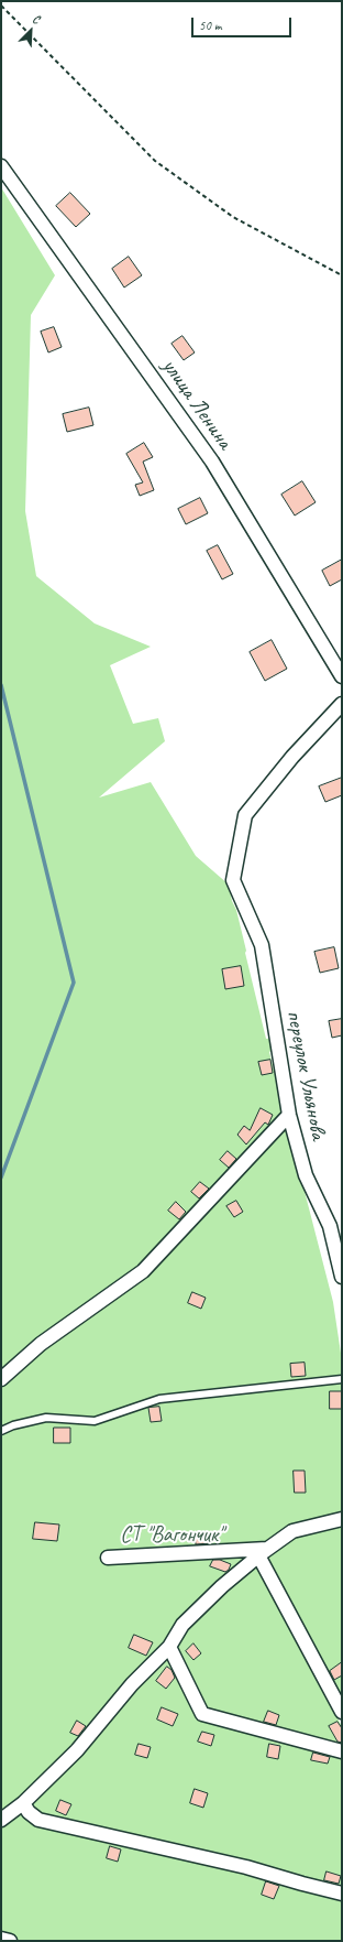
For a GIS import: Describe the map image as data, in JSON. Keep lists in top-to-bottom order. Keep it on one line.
{"streets":{"street":["улица Ленина","переулок Ульянова"]},"parks":["СТ \"Вагончик\""],"scale_bar":"50 m","north":"top right"}
